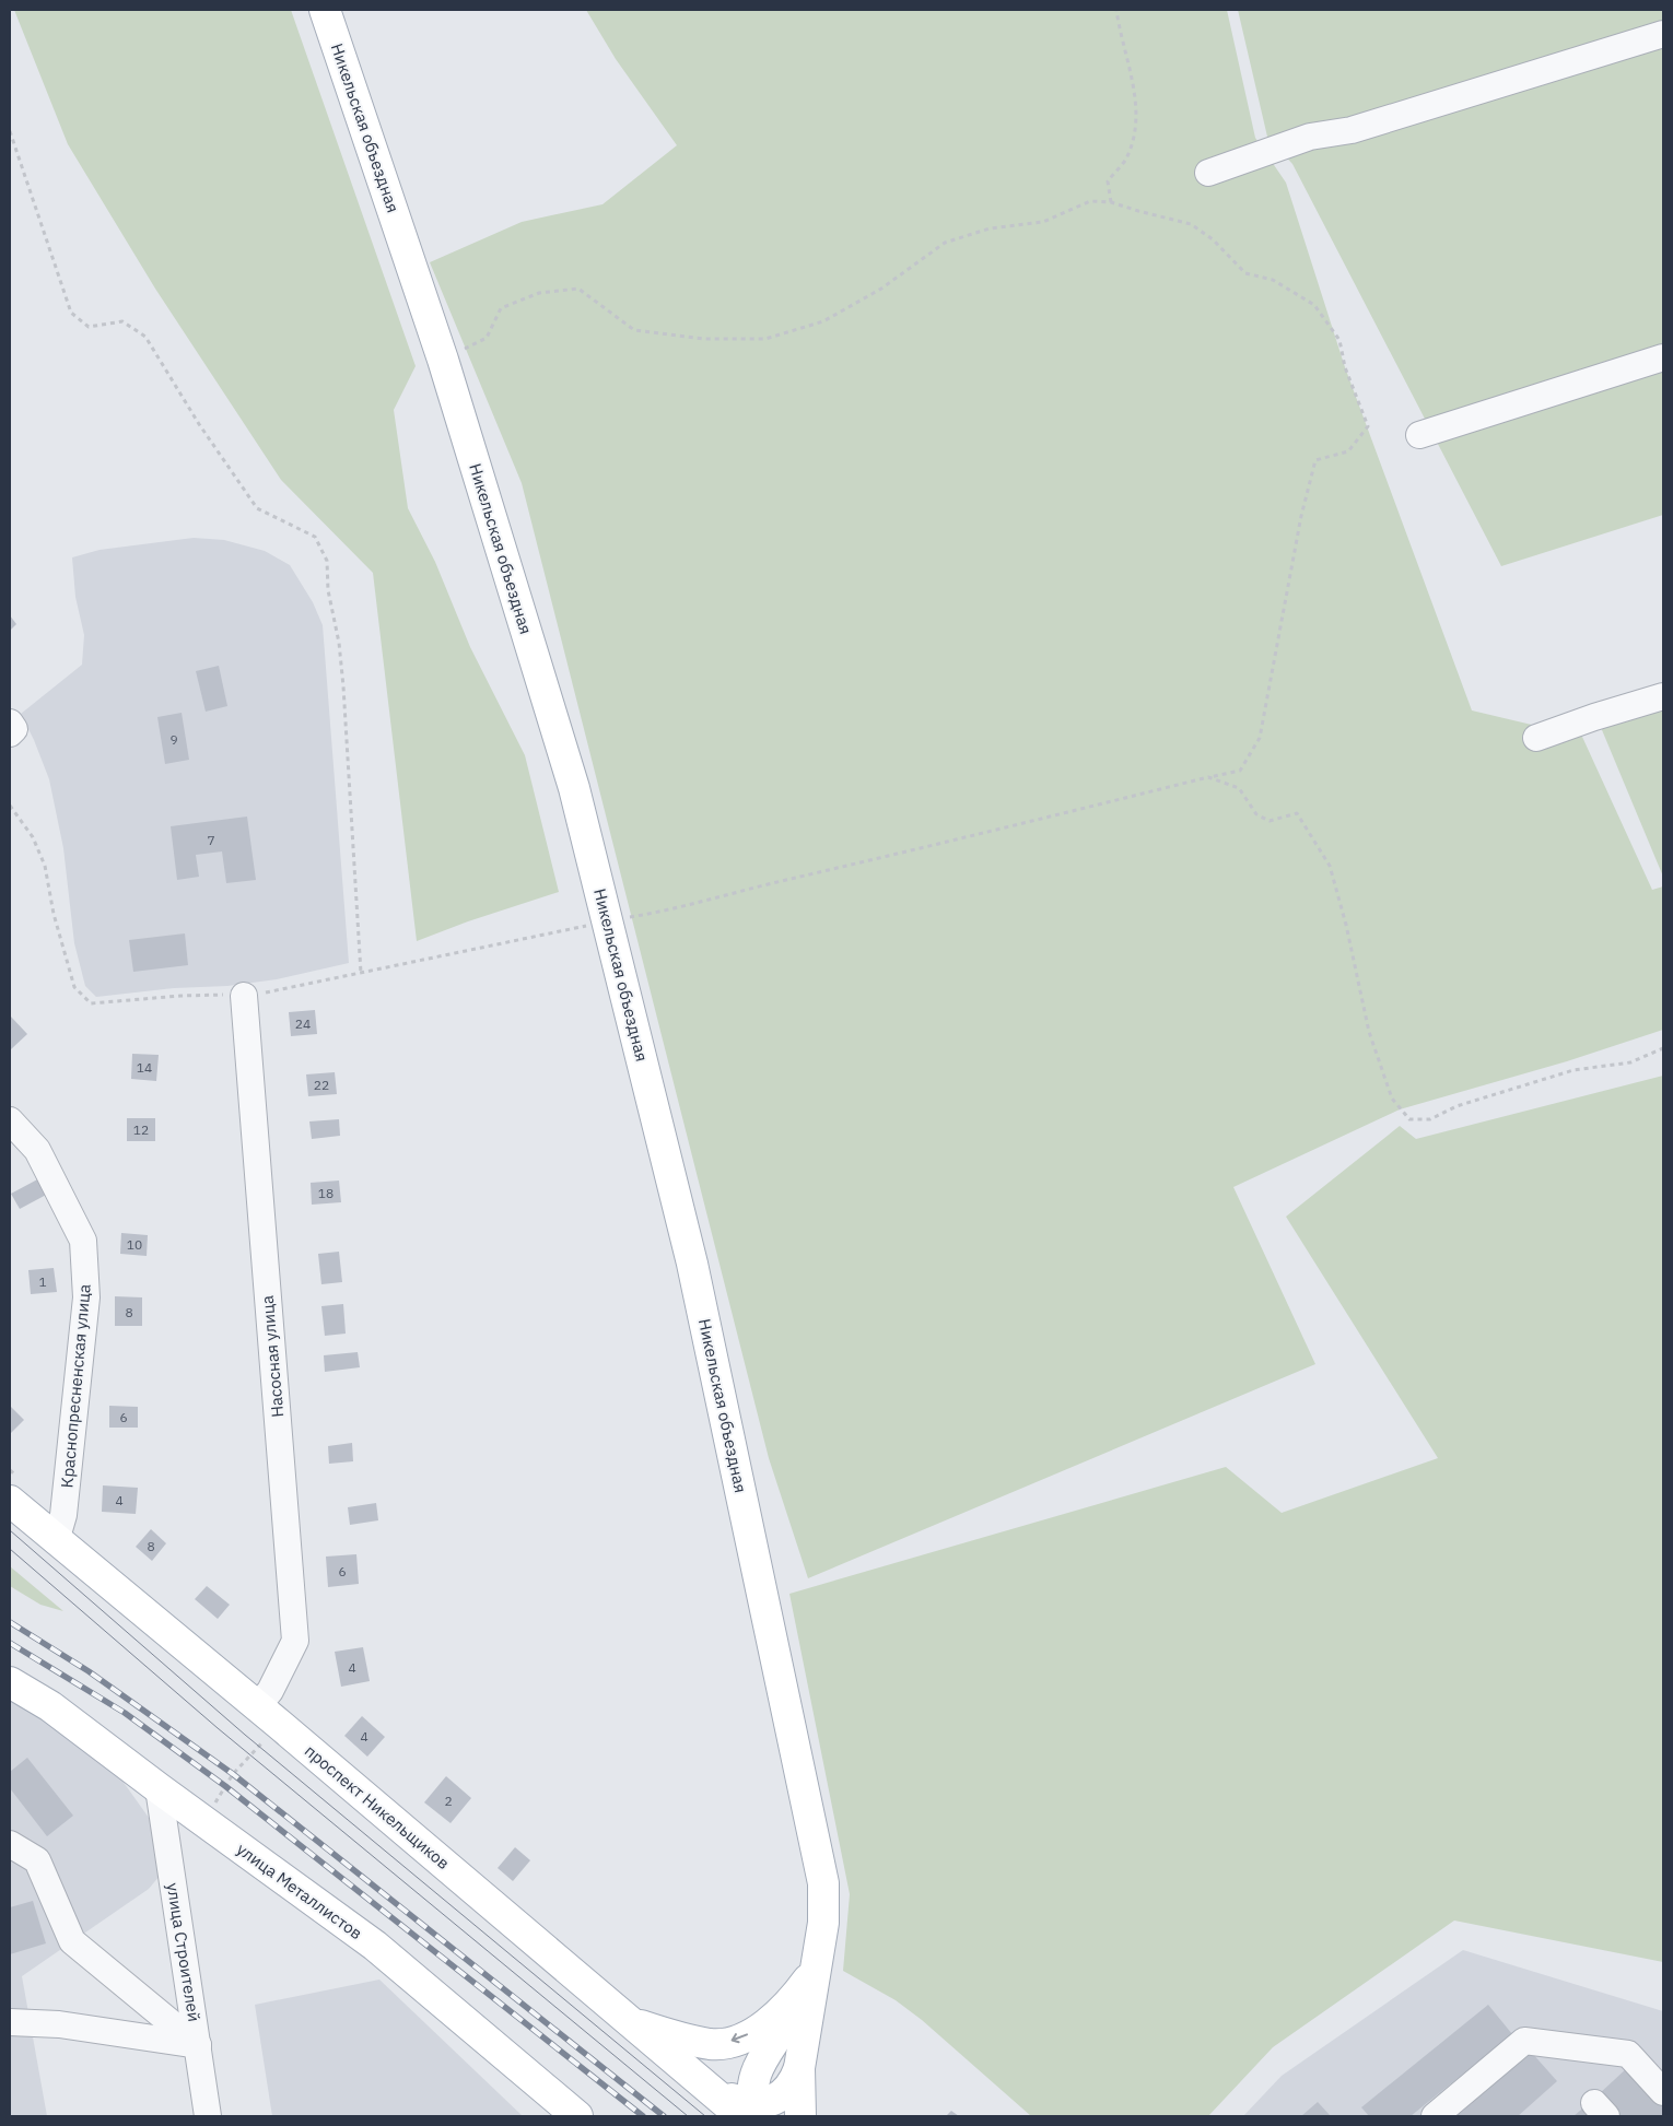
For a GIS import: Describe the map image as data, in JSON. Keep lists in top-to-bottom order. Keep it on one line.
{"streets":{"main road":["Никельская объездная","проспект Никельщиков","улица Металлистов"],"street":["Насосная улица","Краснопресненская улица","улица Строителей"]},"crossings":[["Насосная улица","проспект Никельщиков"],["Краснопресненская улица","проспект Никельщиков"],["улица Металлистов","улица Строителей"]],"house_numbers":["9","7","24","14","22","12","18","10","1","8","6","4","8","6","4","4","2"]}
